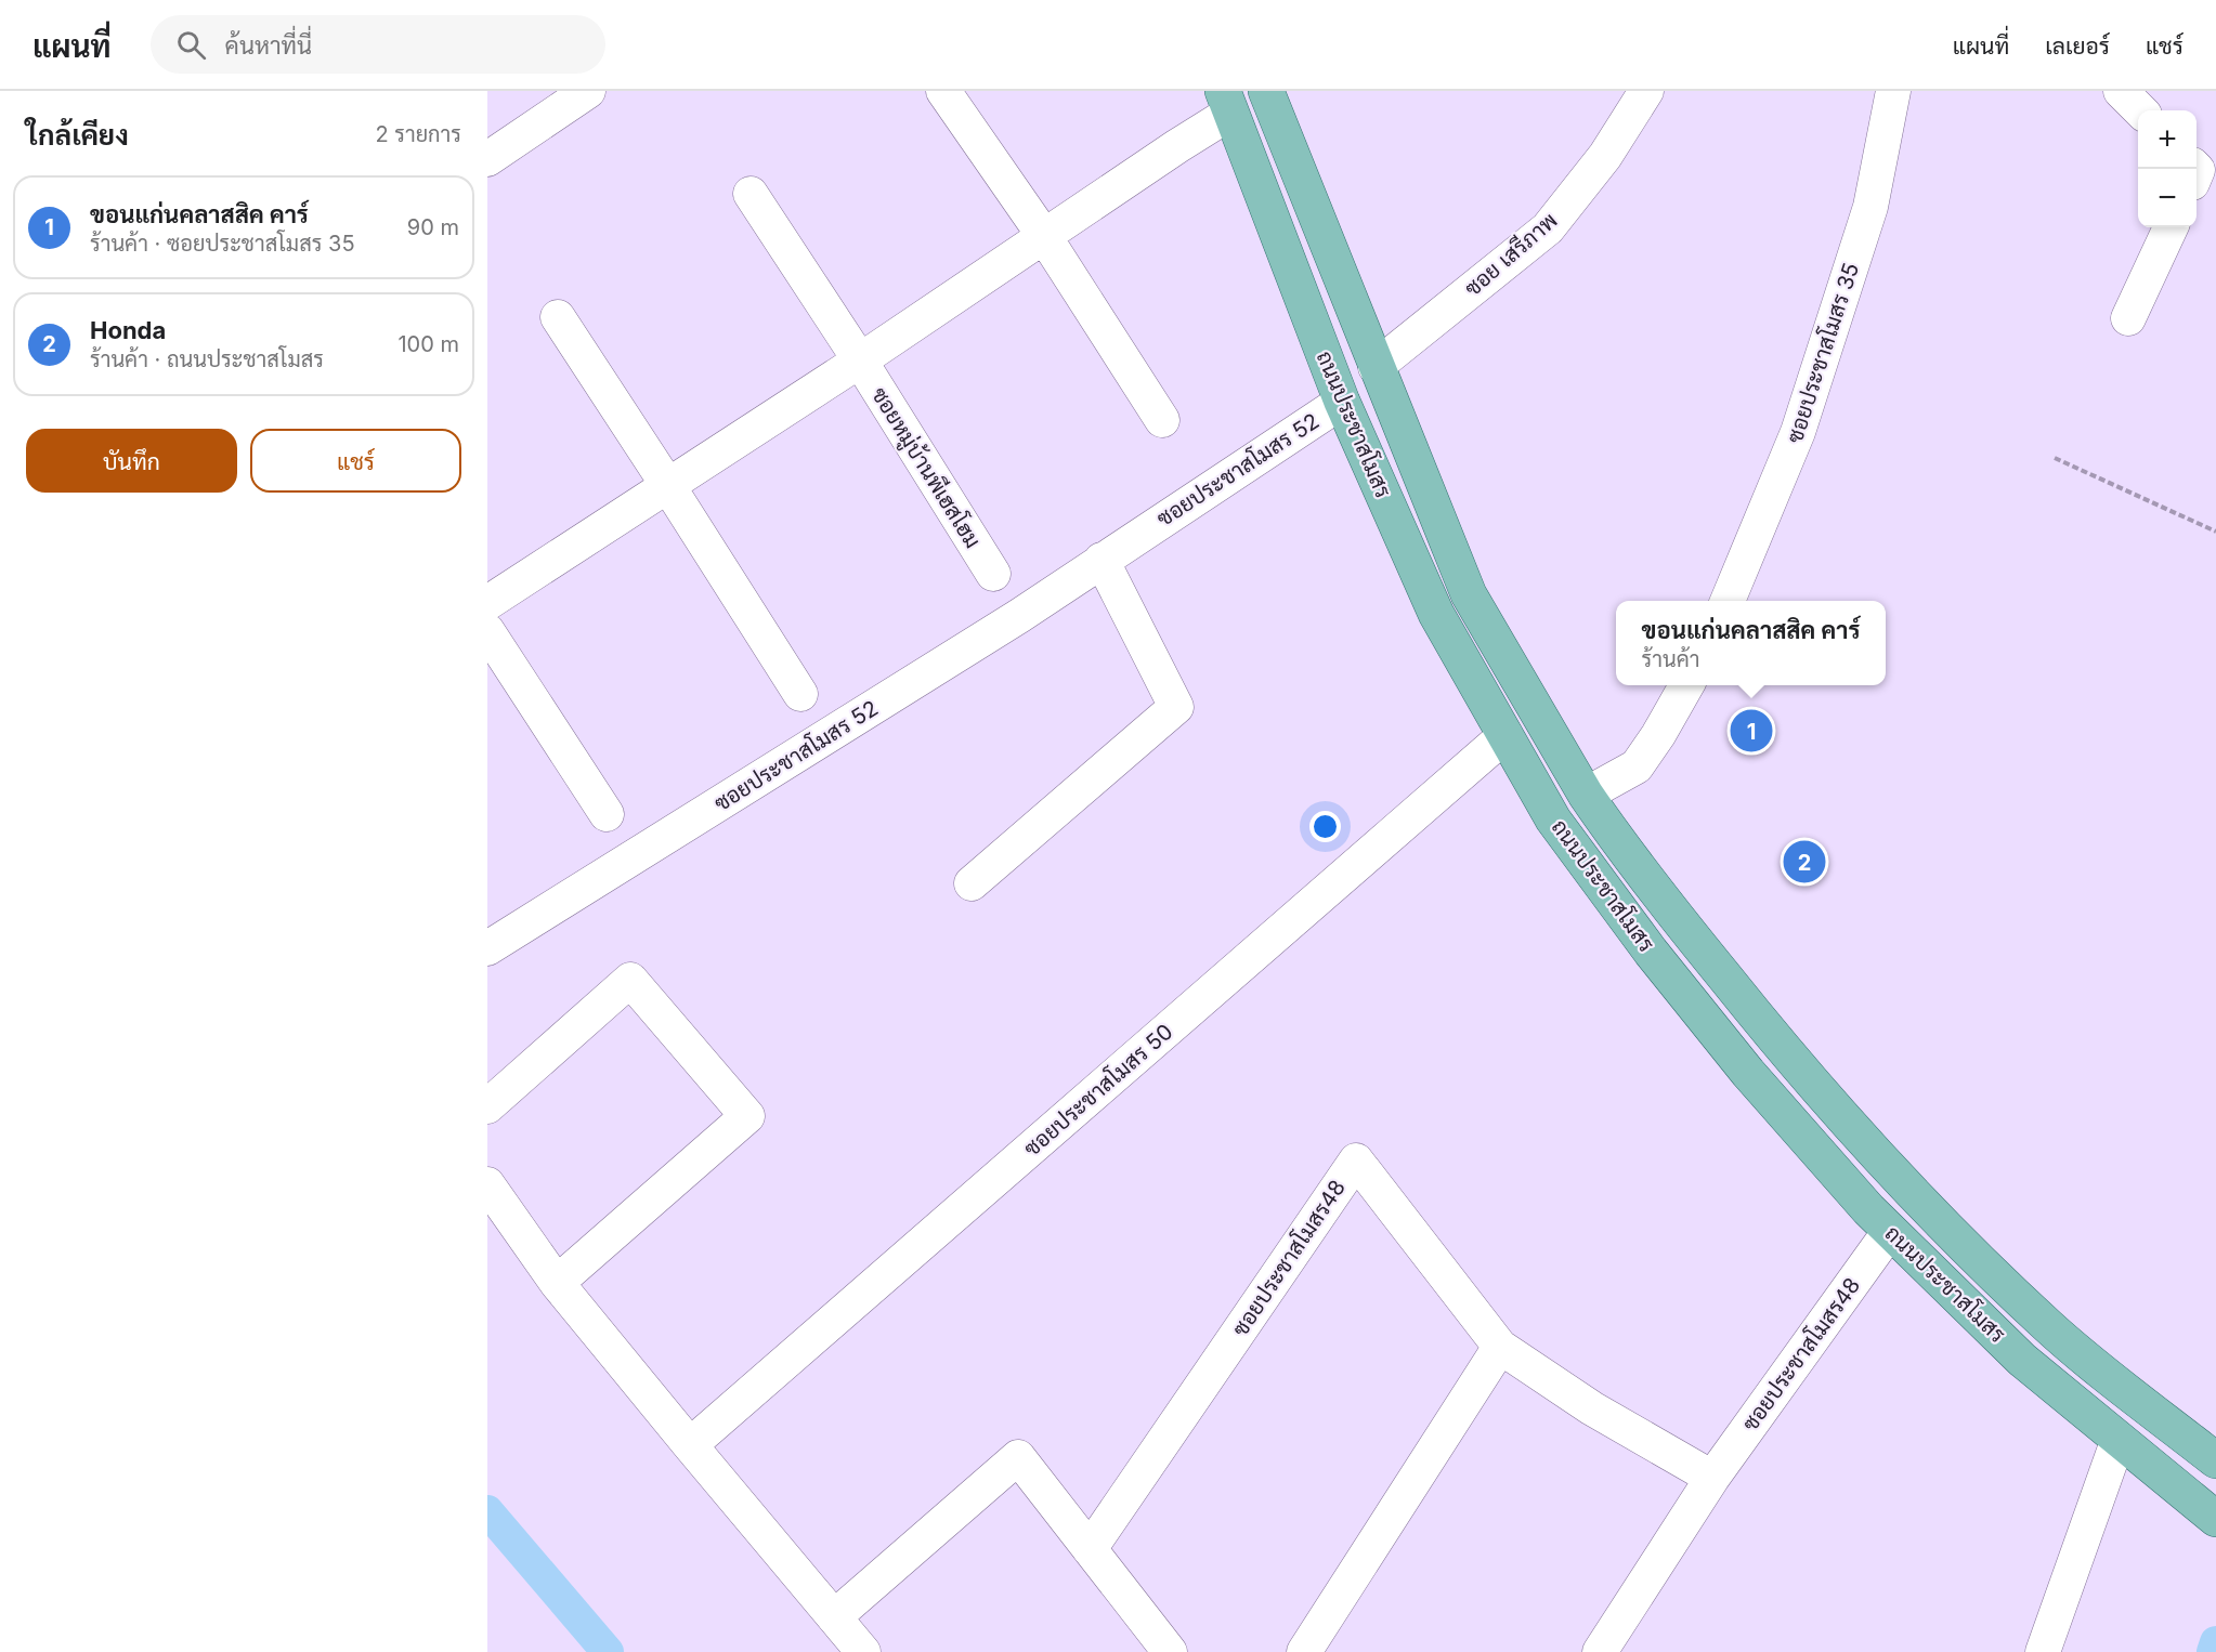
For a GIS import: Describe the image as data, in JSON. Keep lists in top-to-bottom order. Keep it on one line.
{"streets":{"main road":["ถนนประชาสโมสร"],"street":["ซอย เสรีภาพ","ซอยประชาสโมสร 35","ซอยหมู่บ้านพีเฮสโฮม","ซอยประชาสโมสร 52","ซอยประชาสโมสร 50","ซอยประชาสโมสร48"]},"crossings":[["ซอย เสรีภาพ","ถนนประชาสโมสร"],["ถนนประชาสโมสร","ซอยประชาสโมสร 52"],["ถนนประชาสโมสร","ซอยประชาสโมสร 50"],["ถนนประชาสโมสร","ซอยประชาสโมสร48"]],"page":{"header":"แผนที่","search":"ค้นหาที่นี่","nav":["แผนที่","เลเยอร์","แชร์"],"heading":["ใกล้เคียง","2 รายการ"],"map_buttons":["+","−"],"list":[{"mark":"1","name":"ขอนแก่นคลาสสิค คาร์","note":"ร้านค้า · ซอยประชาสโมสร 35","value":"90 m"},{"mark":"2","name":"Honda","note":"ร้านค้า · ถนนประชาสโมสร","value":"100 m"}],"buttons":["บันทึก","แชร์"],"popup":["ขอนแก่นคลาสสิค คาร์","ร้านค้า"],"pins":["1","2"]}}
